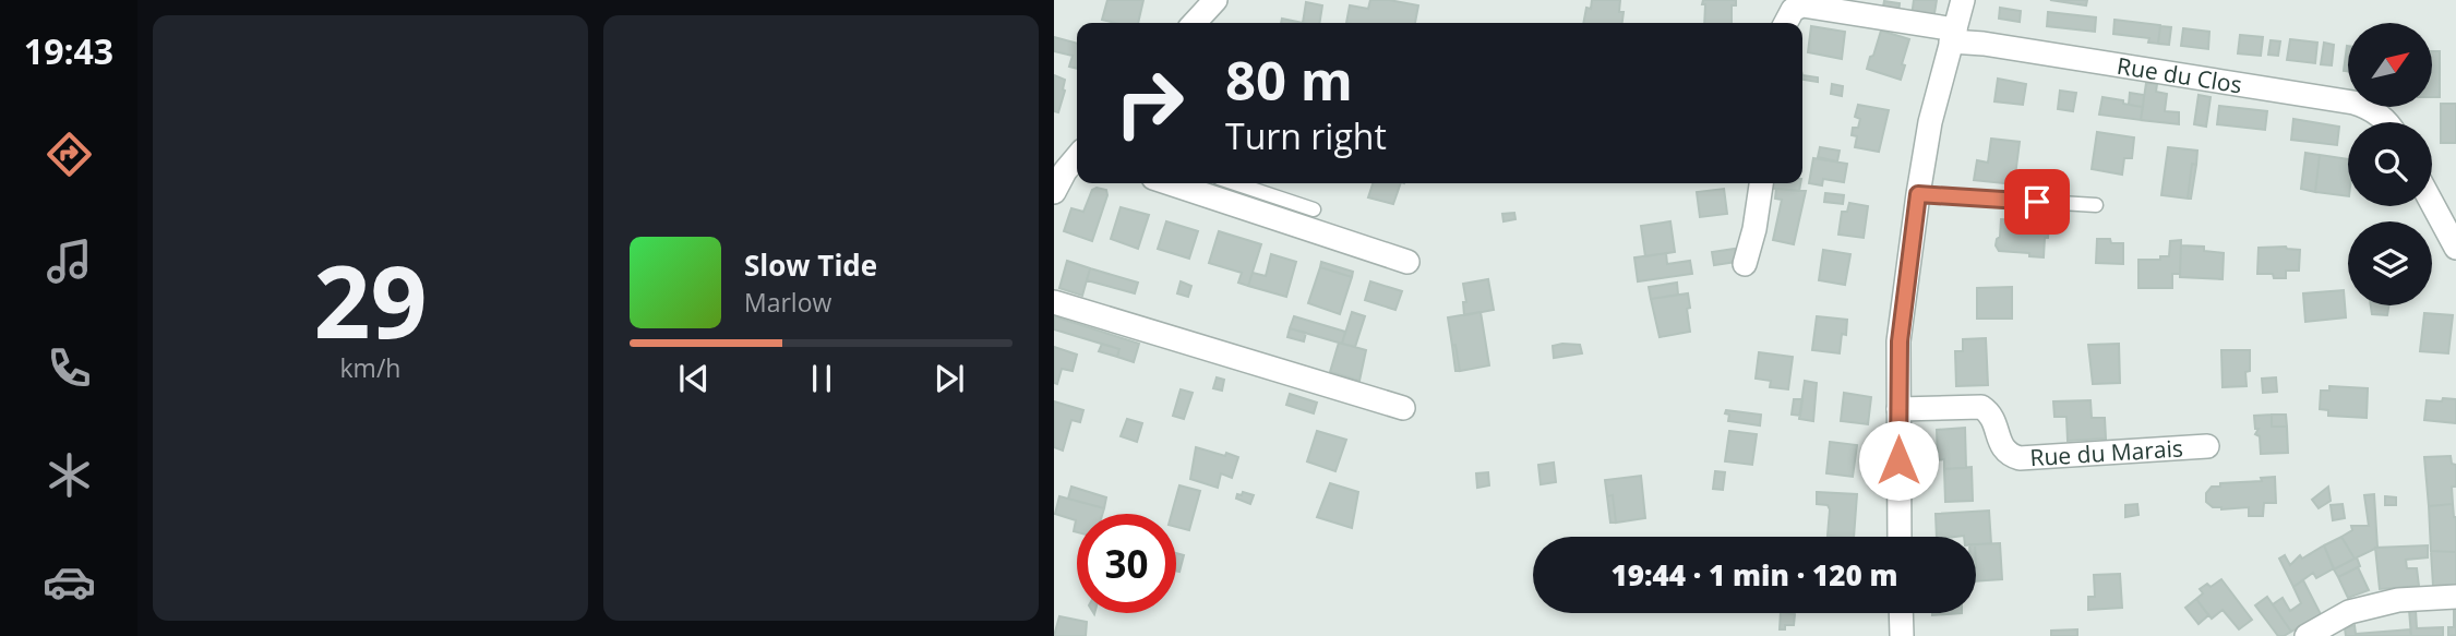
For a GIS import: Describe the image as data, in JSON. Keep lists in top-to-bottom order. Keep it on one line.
{"streets":{"street":["Rue du Clos","Rue du Marais"]},"north":"top right","page":{"tabs":"19:43","tile":["29","km/h"],"turn":["80 m","Turn right"],"song":["Slow Tide","Marlow"],"limit":"30","trip":"19:44 · 1 min · 120 m"}}
